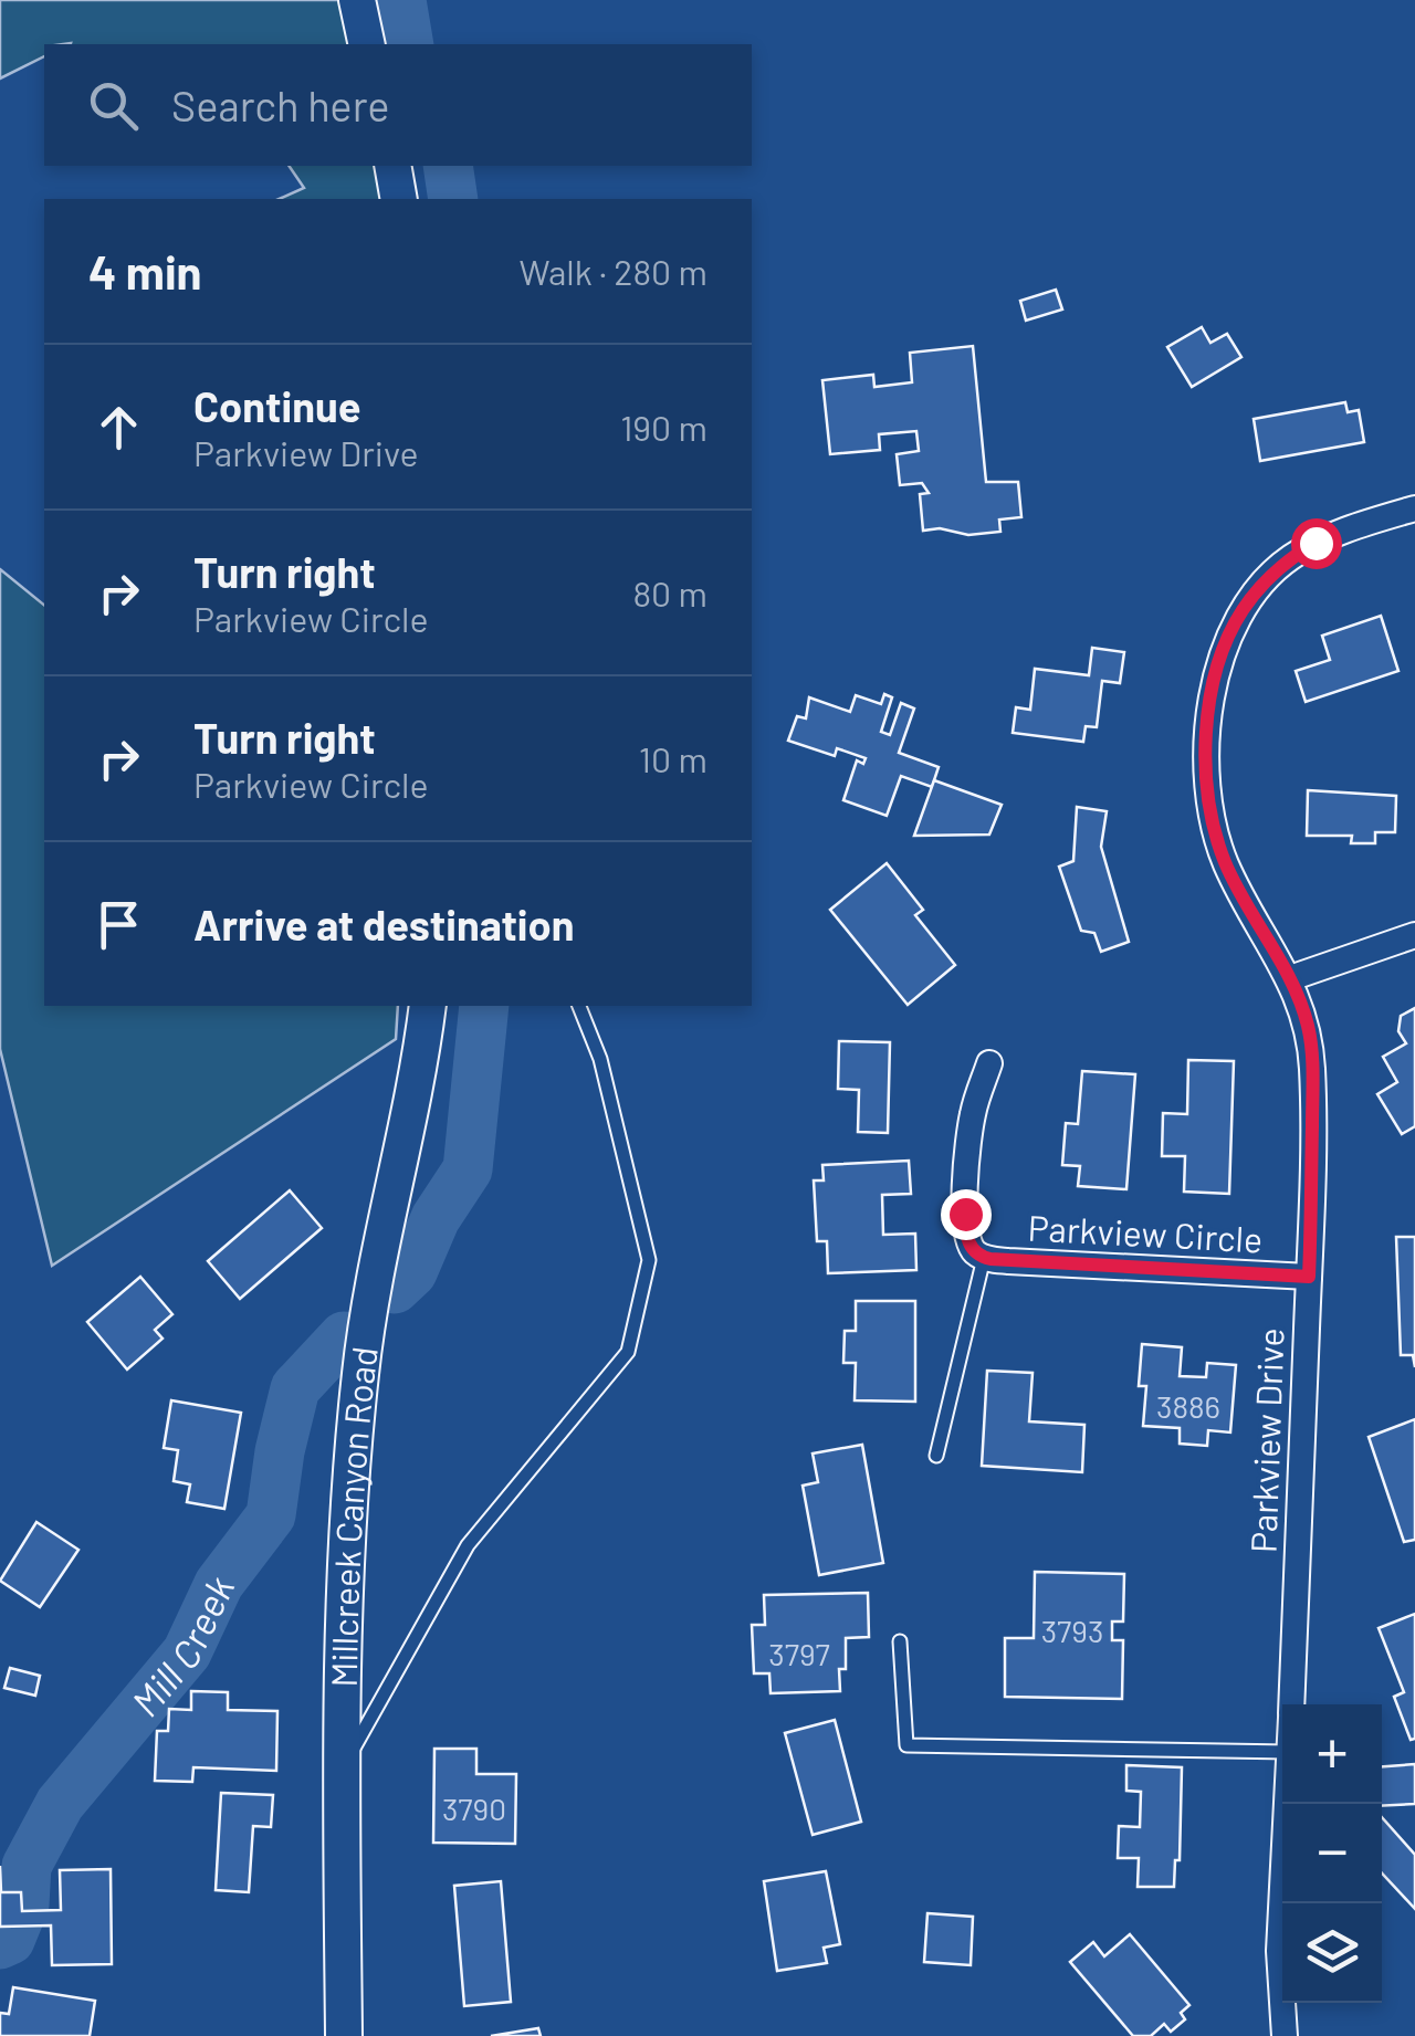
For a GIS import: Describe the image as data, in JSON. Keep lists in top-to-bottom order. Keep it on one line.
{"streets":{"street":["Parkview Circle","Parkview Drive","Millcreek Canyon Road"]},"crossings":[["Parkview Circle","Parkview Drive"]],"water":["Mill Creek"],"house_numbers":["3886","3793","3797","3790"],"page":{"search":"Search here","heading":["4 min","Walk · 280 m"],"list":[["Continue","Parkview Drive","190 m"],["Turn right","Parkview Circle","80 m"],["Turn right","Parkview Circle","10 m"],"Arrive at destination"],"map_buttons":["+","−"]}}
